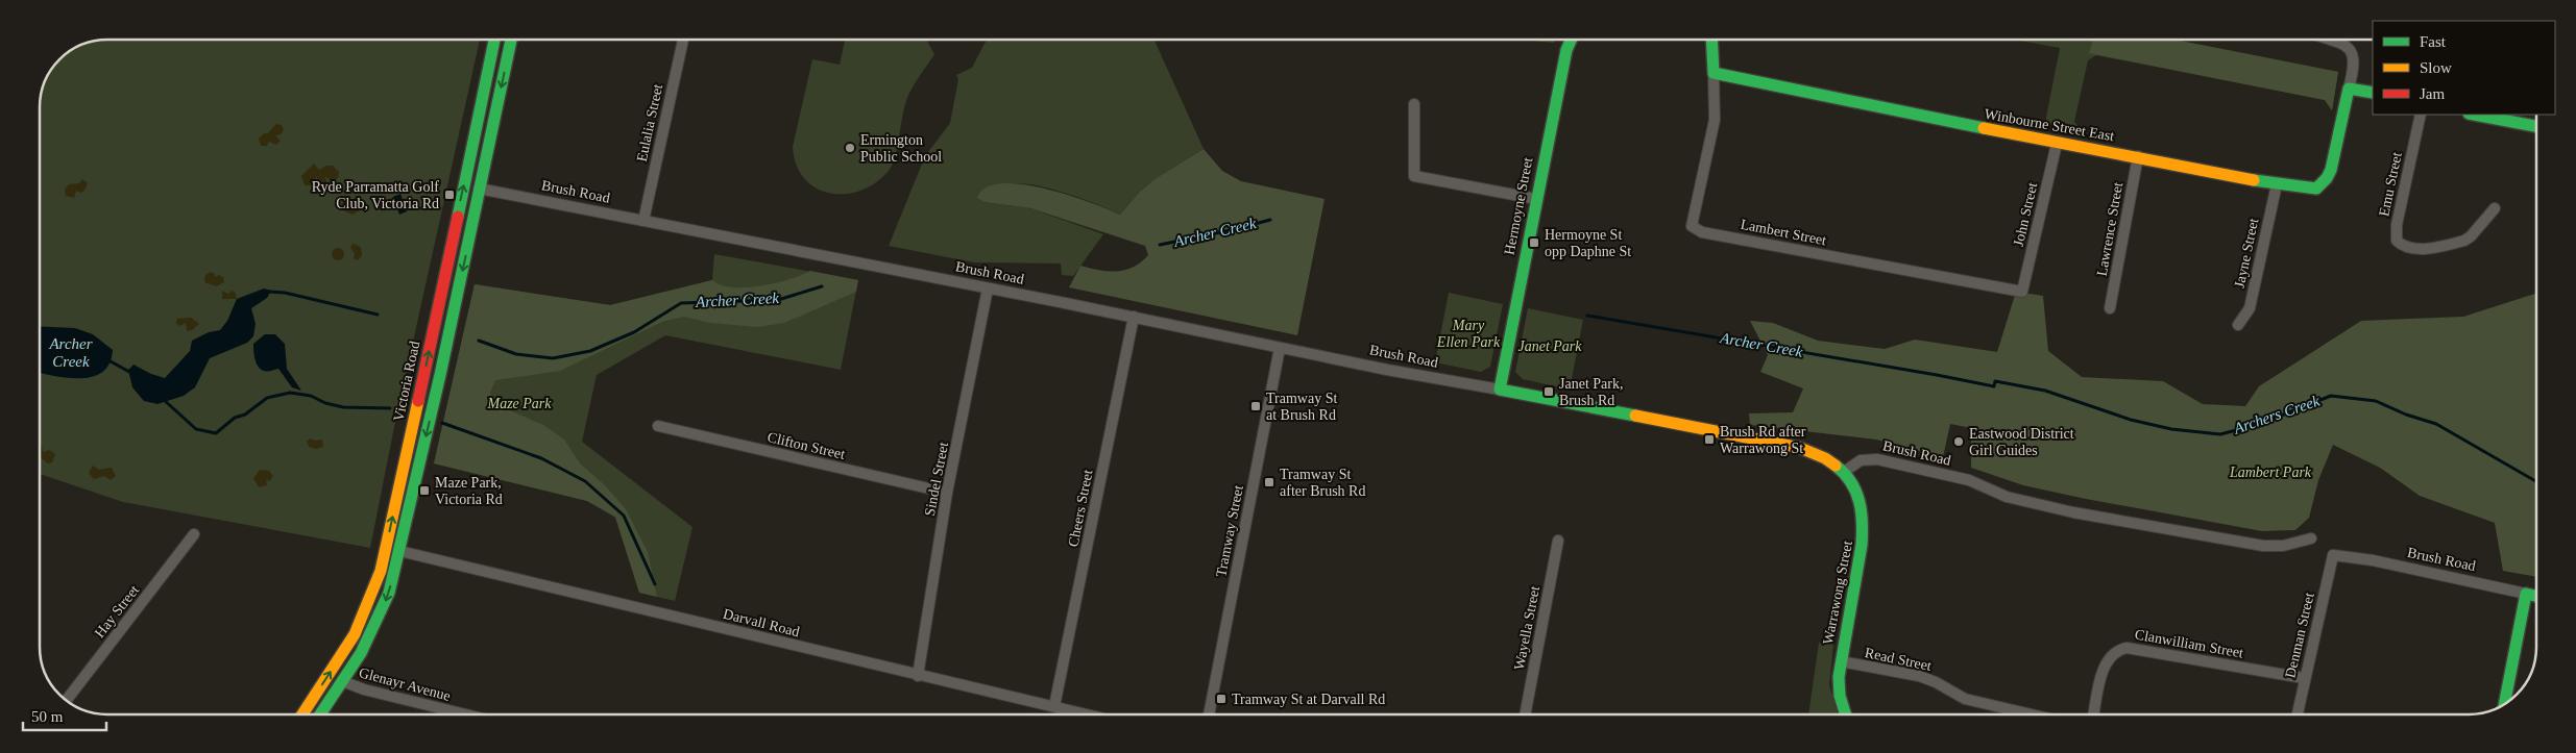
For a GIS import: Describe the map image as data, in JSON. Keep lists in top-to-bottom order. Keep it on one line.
{"streets":{"main road":["Winbourne Street East","Brush Road","Hermoyne Street","Victoria Road","Warrawong Street"],"street":["Eulalia Street","Emu Street","John Street","Lawrence Street","Lambert Street","Jayne Street","Clifton Street","Sindel Street","Cheers Street","Tramway Street","Hay Street","Darvall Road","Wayella Street","Denman Street","Clanwilliam Street","Read Street","Glenayr Avenue"]},"crossings":[["Eulalia Street","Brush Road"],["Winbourne Street East","John Street"],["Winbourne Street East","Lawrence Street"],["Winbourne Street East","Lambert Street"],["Winbourne Street East","Jayne Street"],["Brush Road","Hermoyne Street"],["Brush Road","Sindel Street"],["Brush Road","Cheers Street"],["Brush Road","Tramway Street"],["Brush Road","Warrawong Street"],["Brush Road","Denman Street"],["John Street","Lambert Street"],["Clifton Street","Sindel Street"],["Sindel Street","Darvall Road"],["Cheers Street","Darvall Road"],["Warrawong Street","Read Street"],["Denman Street","Clanwilliam Street"]],"water":["Archer Creek","Archers Creek"],"parks":["Mary Ellen Park","Janet Park","Maze Park","Lambert Park"],"places":{"other":["Ermington Public School","Eastwood District Girl Guides"],"transit":["Ryde Parramatta Golf Club, Victoria Rd","Hermoyne St opp Daphne St","Janet Park, Brush Rd","Tramway St at Brush Rd","Brush Rd after Warrawong St","Tramway St after Brush Rd","Maze Park, Victoria Rd","Tramway St at Darvall Rd"]},"legend":["Fast","Slow","Jam"],"scale_bar":"50 m"}
